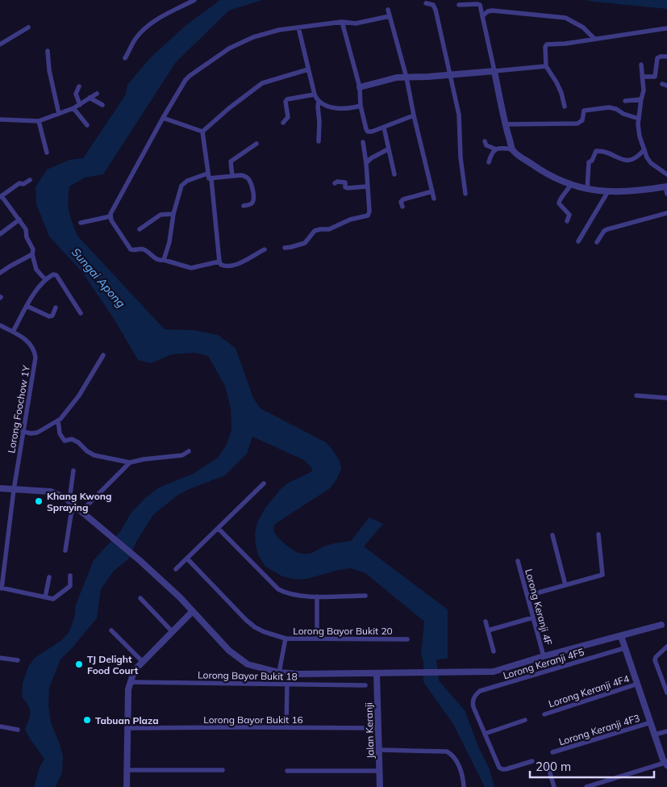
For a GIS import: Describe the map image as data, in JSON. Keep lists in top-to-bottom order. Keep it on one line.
{"streets":{"street":["Lorong Foochow 1Y","Lorong Keranji 4F","Lorong Bayor Bukit 20","Lorong Keranji 4F5","Lorong Bayor Bukit 18","Lorong Keranji 4F4","Lorong Bayor Bukit 16","Lorong Keranji 4F3","Jalan Keranji"]},"crossings":[["Lorong Bayor Bukit 16","Jalan Keranji"]],"water":["Sungai Apong"],"places":["Khang Kwong Spraying","TJ Delight Food Court","Tabuan Plaza"],"scale_bar":"200 m"}
